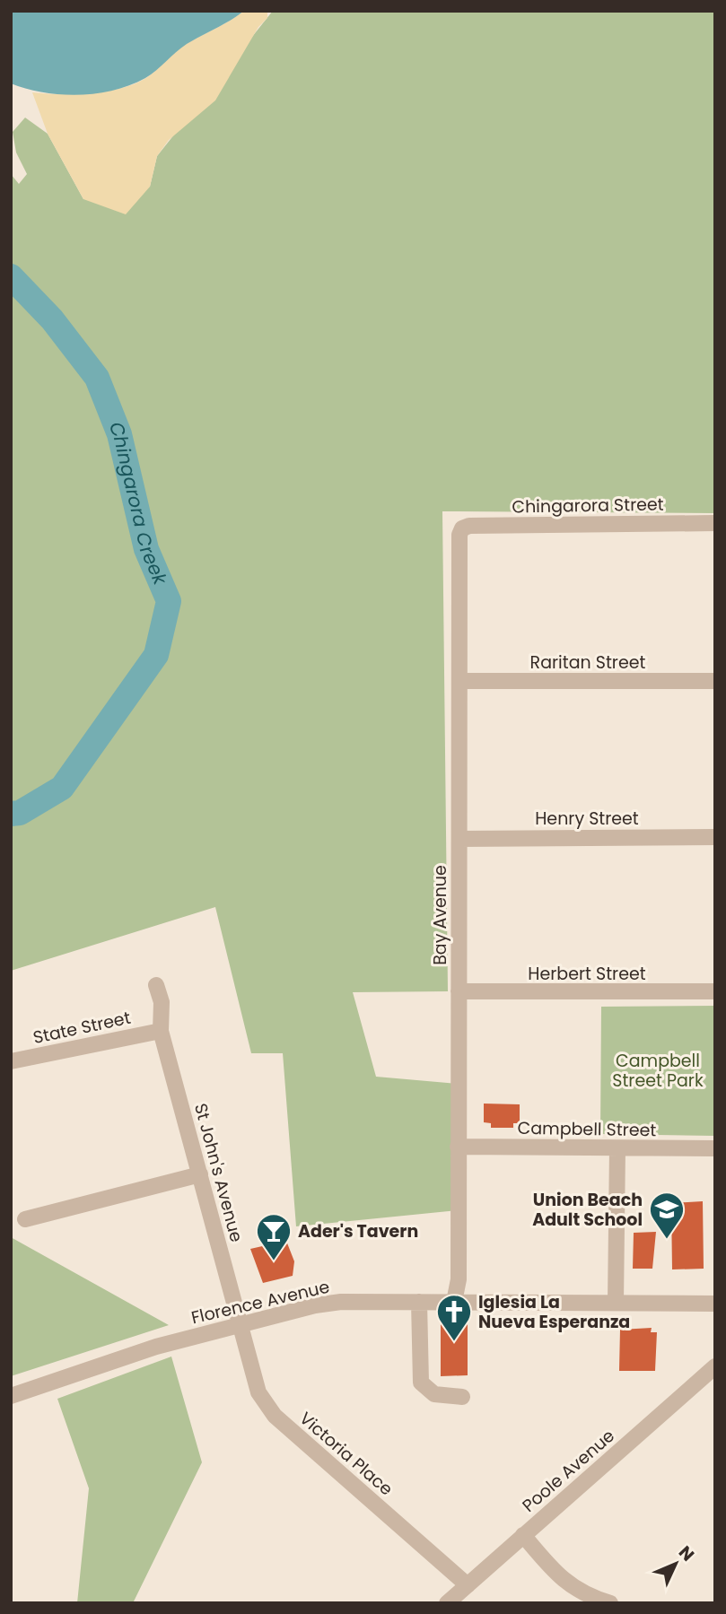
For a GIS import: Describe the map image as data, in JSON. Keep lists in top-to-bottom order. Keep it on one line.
{"streets":{"street":["Chingarora Street","Raritan Street","Henry Street","Bay Avenue","Herbert Street","State Street","Campbell Street","St John's Avenue","Florence Avenue","Victoria Place","Poole Avenue"]},"crossings":[["Chingarora Street","Bay Avenue"],["Raritan Street","Bay Avenue"],["Henry Street","Bay Avenue"],["Bay Avenue","Herbert Street"],["Bay Avenue","Campbell Street"],["Bay Avenue","Florence Avenue"],["State Street","St John's Avenue"],["St John's Avenue","Florence Avenue"],["St John's Avenue","Victoria Place"],["Florence Avenue","Victoria Place"],["Victoria Place","Poole Avenue"]],"water":["Chingarora Creek"],"parks":["Campbell Street Park"],"places":{"school or university":["Union Beach Adult School"],"bar":["Ader's Tavern"],"church":["Iglesia La Nueva Esperanza"]},"north":"top right"}
